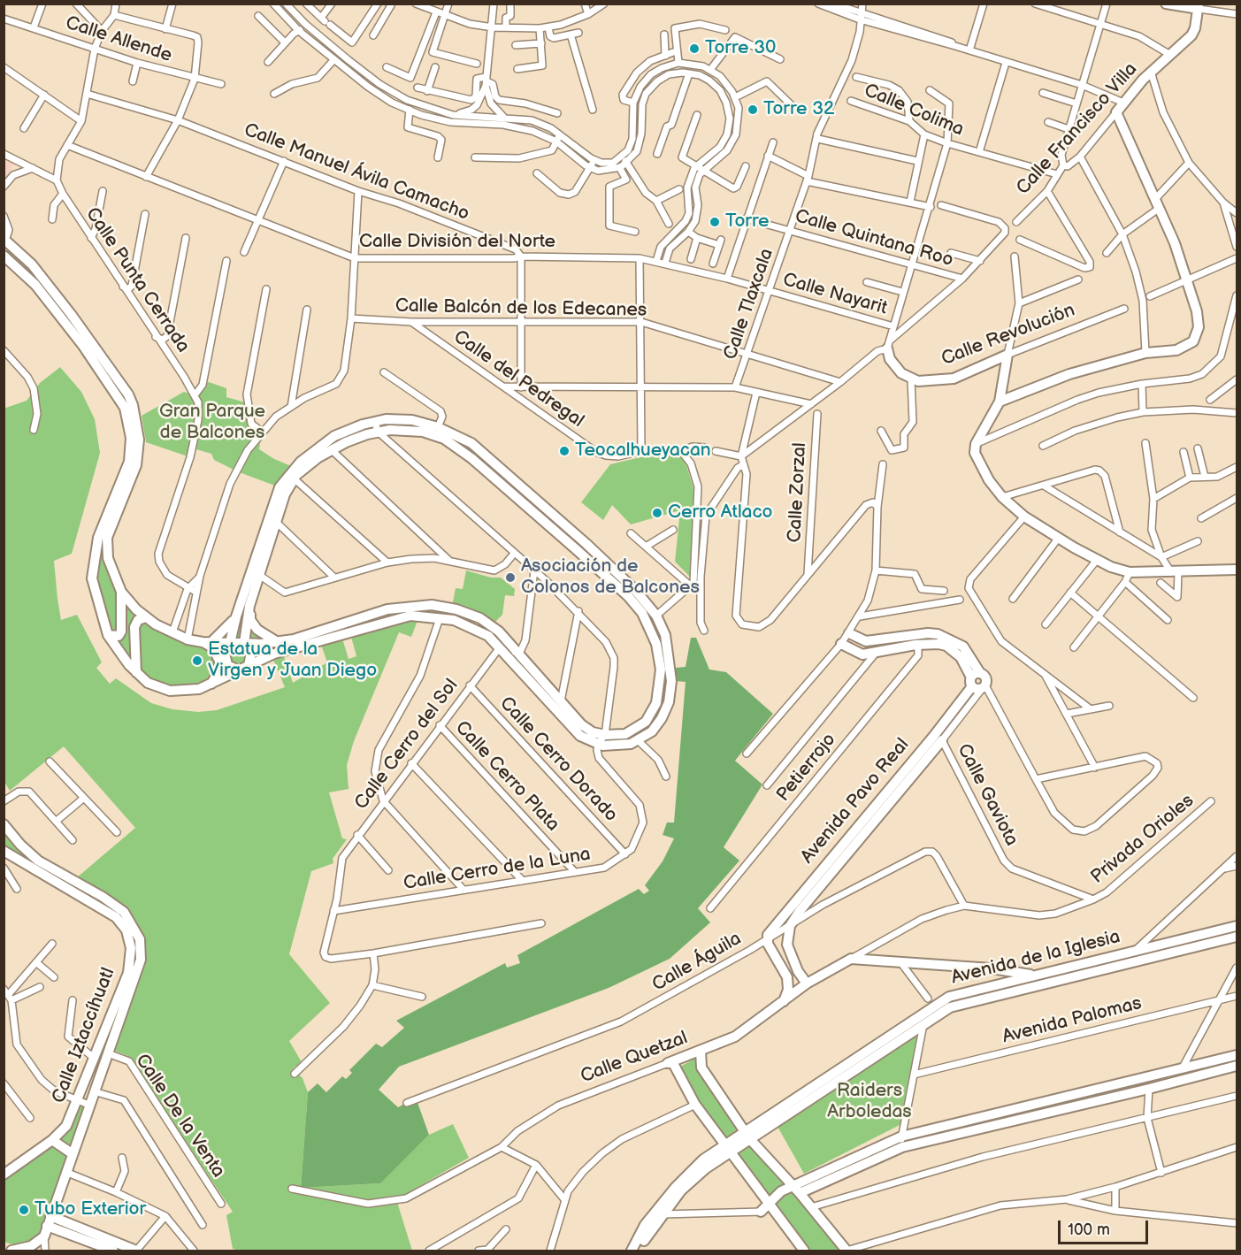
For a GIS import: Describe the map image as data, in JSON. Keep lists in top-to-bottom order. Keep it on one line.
{"streets":{"street":["Calle Allende","Calle Colima","Calle Francisco Villa","Calle Manuel Ávila Camacho","Calle Quintana Roo","Calle División del Norte","Calle Punta Cerrada","Calle Nayarit","Calle Tlaxcala","Calle Balcón de los Edecanes","Calle Revolución","Calle del Pedregal","Calle Zorzal","Calle Cerro del Sol","Calle Cerro Dorado","Petierrojo","Calle Cerro Plata","Calle Gaviota","Avenida Pavo Real","Privada Orioles","Calle Cerro de la Luna","Avenida de la Iglesia","Calle Águila","Avenida Palomas","Calle Iztaccíhuatl","Calle Quetzal","Calle De la Venta"]},"crossings":[["Calle Colima","Calle Francisco Villa"],["Calle Manuel Ávila Camacho","Calle División del Norte"],["Calle Quintana Roo","Calle Tlaxcala"],["Calle División del Norte","Calle Nayarit"],["Calle División del Norte","Calle Tlaxcala"],["Calle Nayarit","Calle Tlaxcala"],["Calle Tlaxcala","Calle Balcón de los Edecanes"],["Calle Balcón de los Edecanes","Calle del Pedregal"],["Calle Cerro del Sol","Calle Cerro Dorado"],["Calle Cerro del Sol","Calle Cerro Plata"],["Calle Cerro del Sol","Calle Cerro de la Luna"],["Calle Cerro Dorado","Calle Cerro de la Luna"],["Calle Cerro Plata","Calle Cerro de la Luna"],["Calle Gaviota","Avenida Pavo Real"],["Calle Gaviota","Privada Orioles"],["Avenida Pavo Real","Calle Águila"],["Privada Orioles","Calle Águila"],["Calle Iztaccíhuatl","Calle De la Venta"]],"parks":["Gran Parque de Balcones","Raiders Arboledas"],"places":["Torre 30","Torre 32","Torre","Teocalhueyacan","Cerro Atlaco","Asociación de Colonos de Balcones","Estatua de la Virgen y Juan Diego","Tubo Exterior"],"scale_bar":"100 m"}
